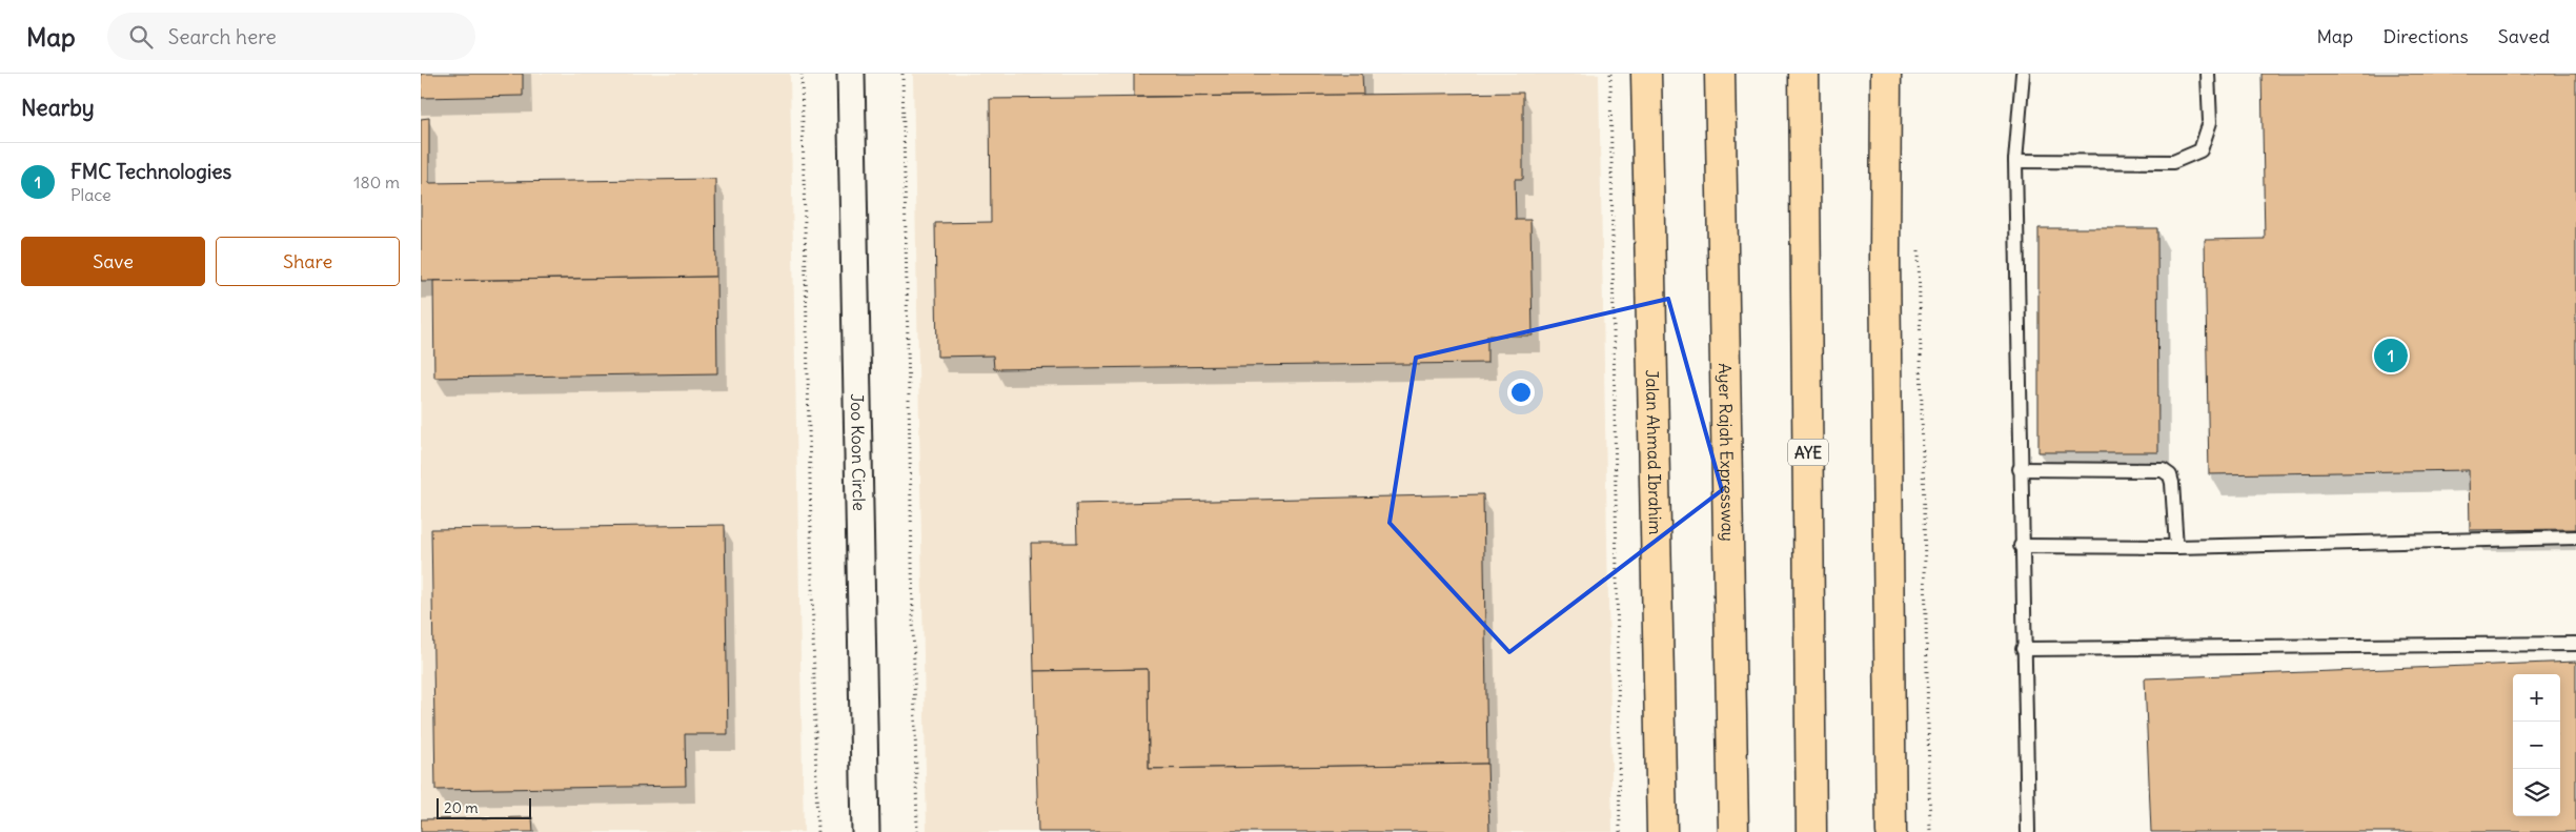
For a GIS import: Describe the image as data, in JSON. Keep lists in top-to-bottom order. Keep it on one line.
{"streets":{"main road":["Jalan Ahmad Ibrahim","AYE","Ayer Rajah Expressway"],"street":["Joo Koon Circle"]},"scale_bar":"20 m","page":{"header":"Map","search":"Search here","nav":["Map","Directions","Saved"],"heading":"Nearby","list":[{"mark":"1","name":"FMC Technologies","note":"Place","value":"180 m"}],"buttons":["Save","Share"],"pins":"1","map_buttons":["+","−"],"scale":"20 m"}}
